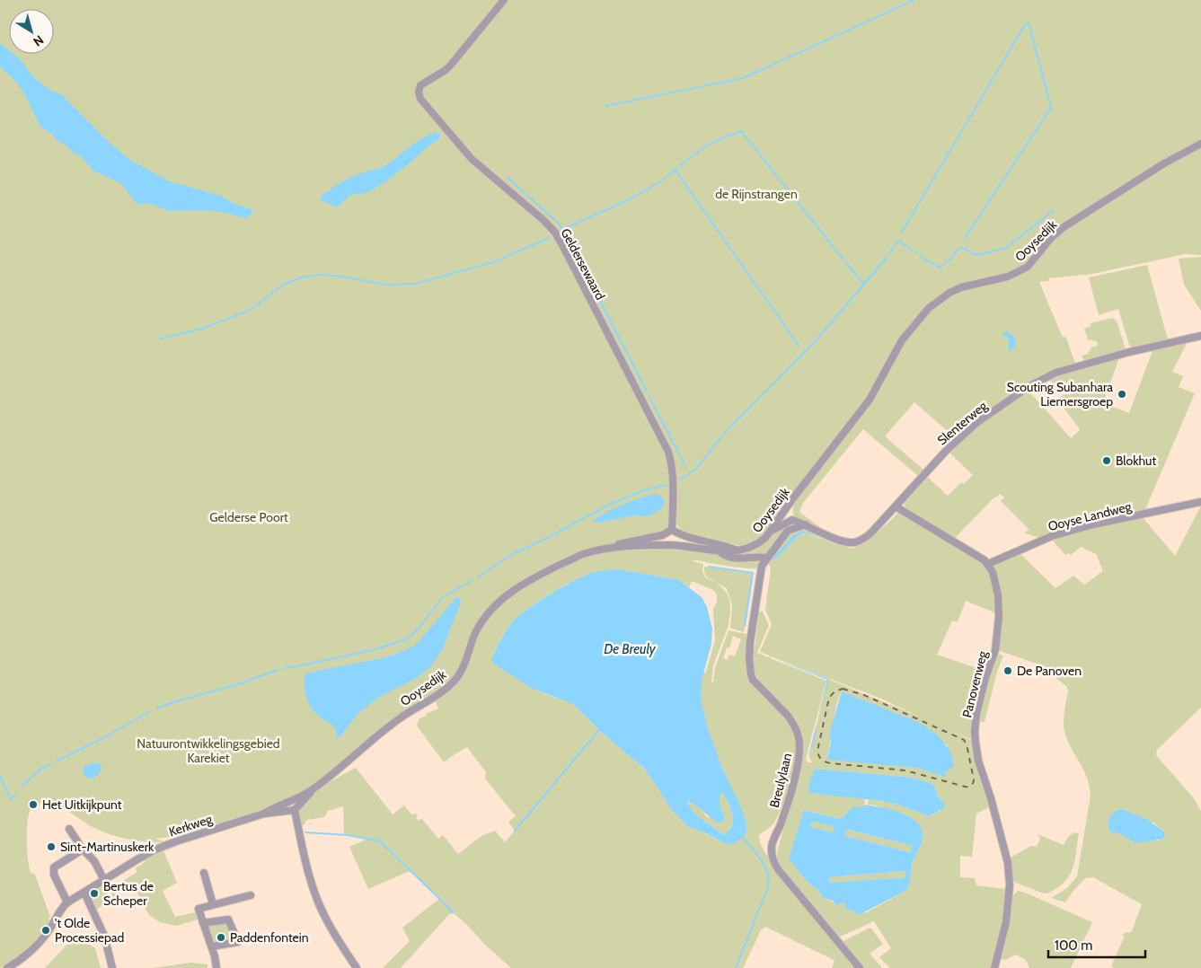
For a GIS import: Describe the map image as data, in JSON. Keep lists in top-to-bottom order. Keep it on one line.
{"streets":{"street":["Ooysedijk","Geldersewaard","Slenterweg","Ooyse Landweg","Panovenweg","Breulylaan","Kerkweg"]},"crossings":[["Ooysedijk","Kerkweg"],["Slenterweg","Breulylaan"],["Ooyse Landweg","Panovenweg"]],"water":["De Breuly"],"parks":["de Rijnstrangen","Gelderse Poort","Natuurontwikkelingsgebied Karekiet"],"places":["Scouting Subanhara Liemersgroep","Blokhut","De Panoven","Het Uitkijkpunt","Sint-Martinuskerk","Bertus de Scheper","'t Olde Processiepad","Paddenfontein"],"scale_bar":"100 m","north":"bottom right"}
